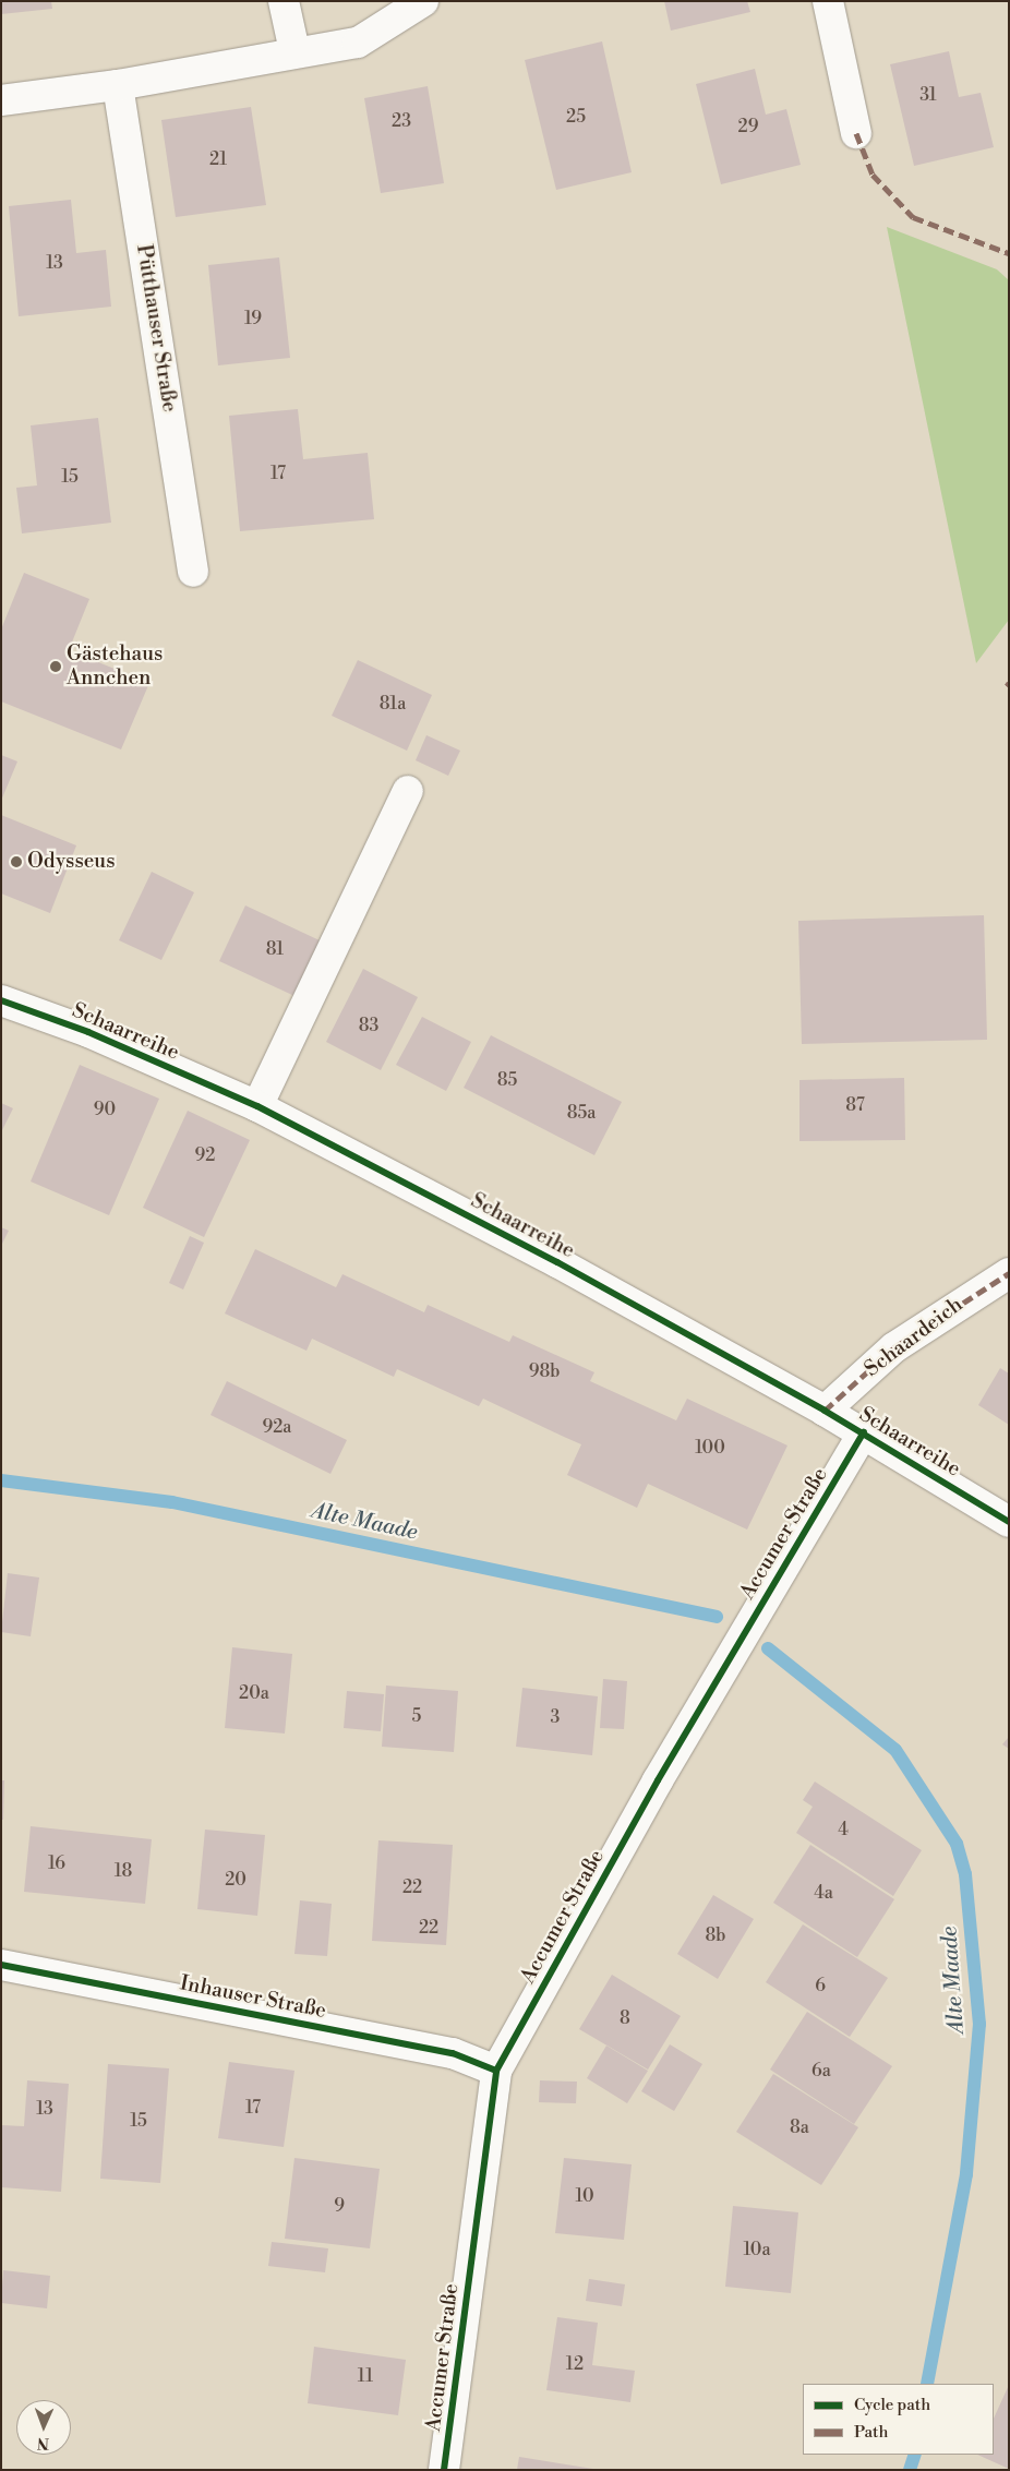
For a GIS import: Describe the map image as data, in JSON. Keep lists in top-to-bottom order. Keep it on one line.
{"streets":{"street":["Pütthauser Straße","Schaarreihe","Schaardeich","Accumer Straße","Inhauser Straße"]},"crossings":[["Schaarreihe","Schaardeich"],["Schaarreihe","Accumer Straße"],["Accumer Straße","Inhauser Straße"]],"water":["Alte Maade"],"places":["Gästehaus Annchen","Odysseus"],"house_numbers":["31","25","23","29","21","13","19","17","15","81a","81","83","85","87","90","85a","92","98b","92a","100","20a","5","3","4","16","18","20","22","4a","22","8b","6","8","6a","17","13","15","8a","10","9","10a","12","11"],"legend":["Cycle path","Path"],"north":"bottom"}
